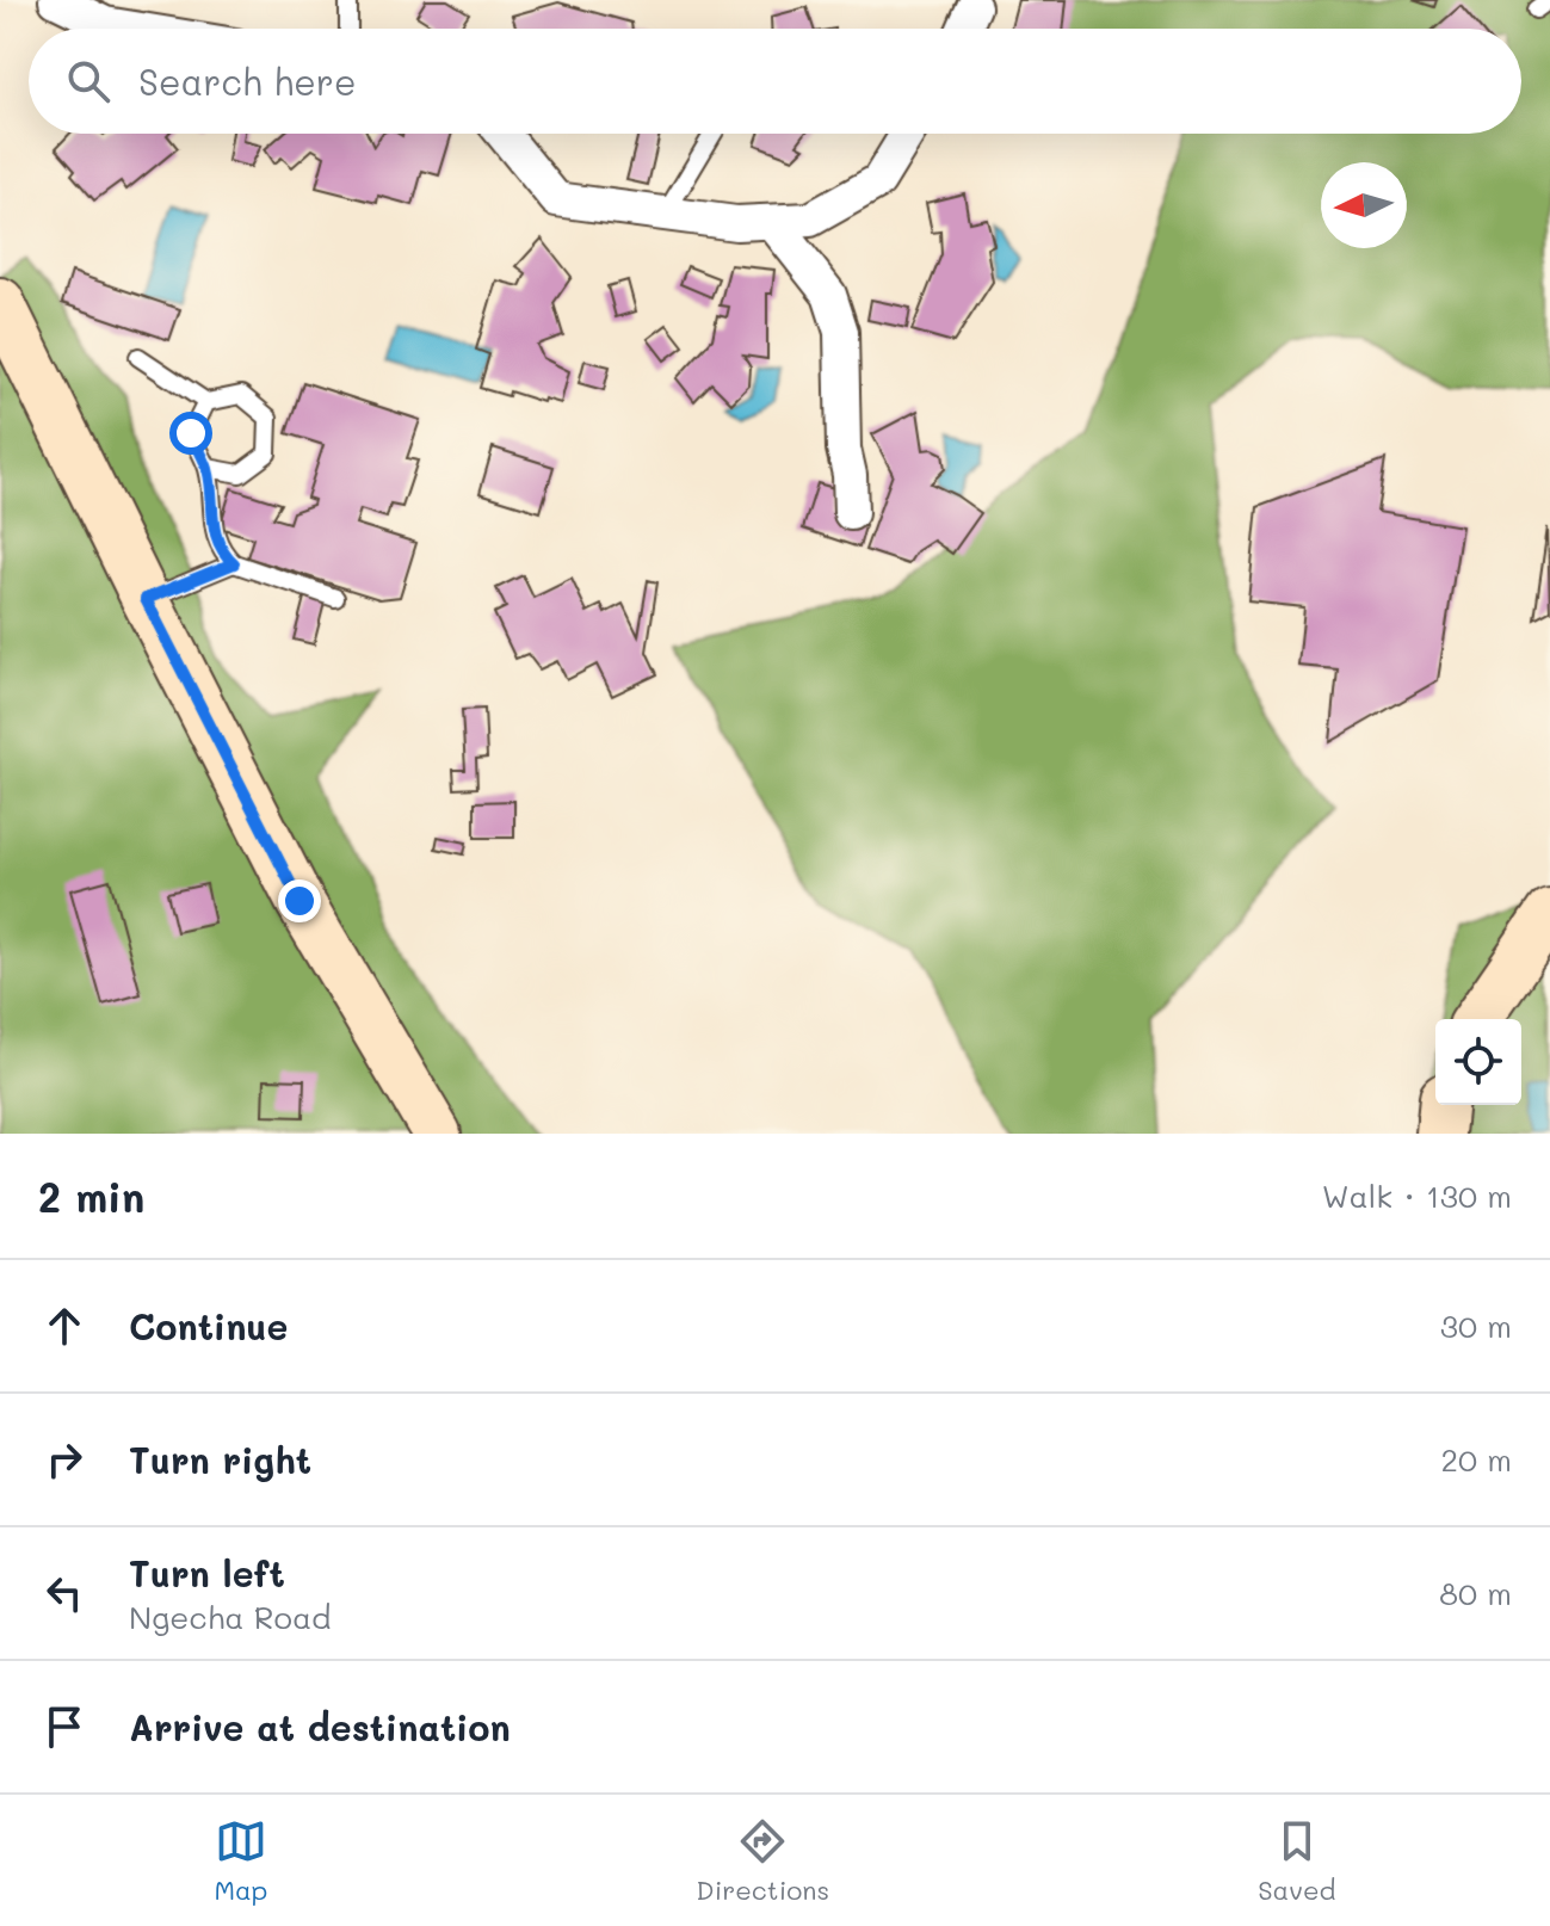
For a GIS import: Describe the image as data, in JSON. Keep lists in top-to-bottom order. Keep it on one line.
{"north":"left","page":{"search":"Search here","heading":["2 min","Walk · 130 m"],"list":[["Continue","30 m"],["Turn right","20 m"],["Turn left","Ngecha Road","80 m"],"Arrive at destination"],"nav":["Map","Directions","Saved"]}}
